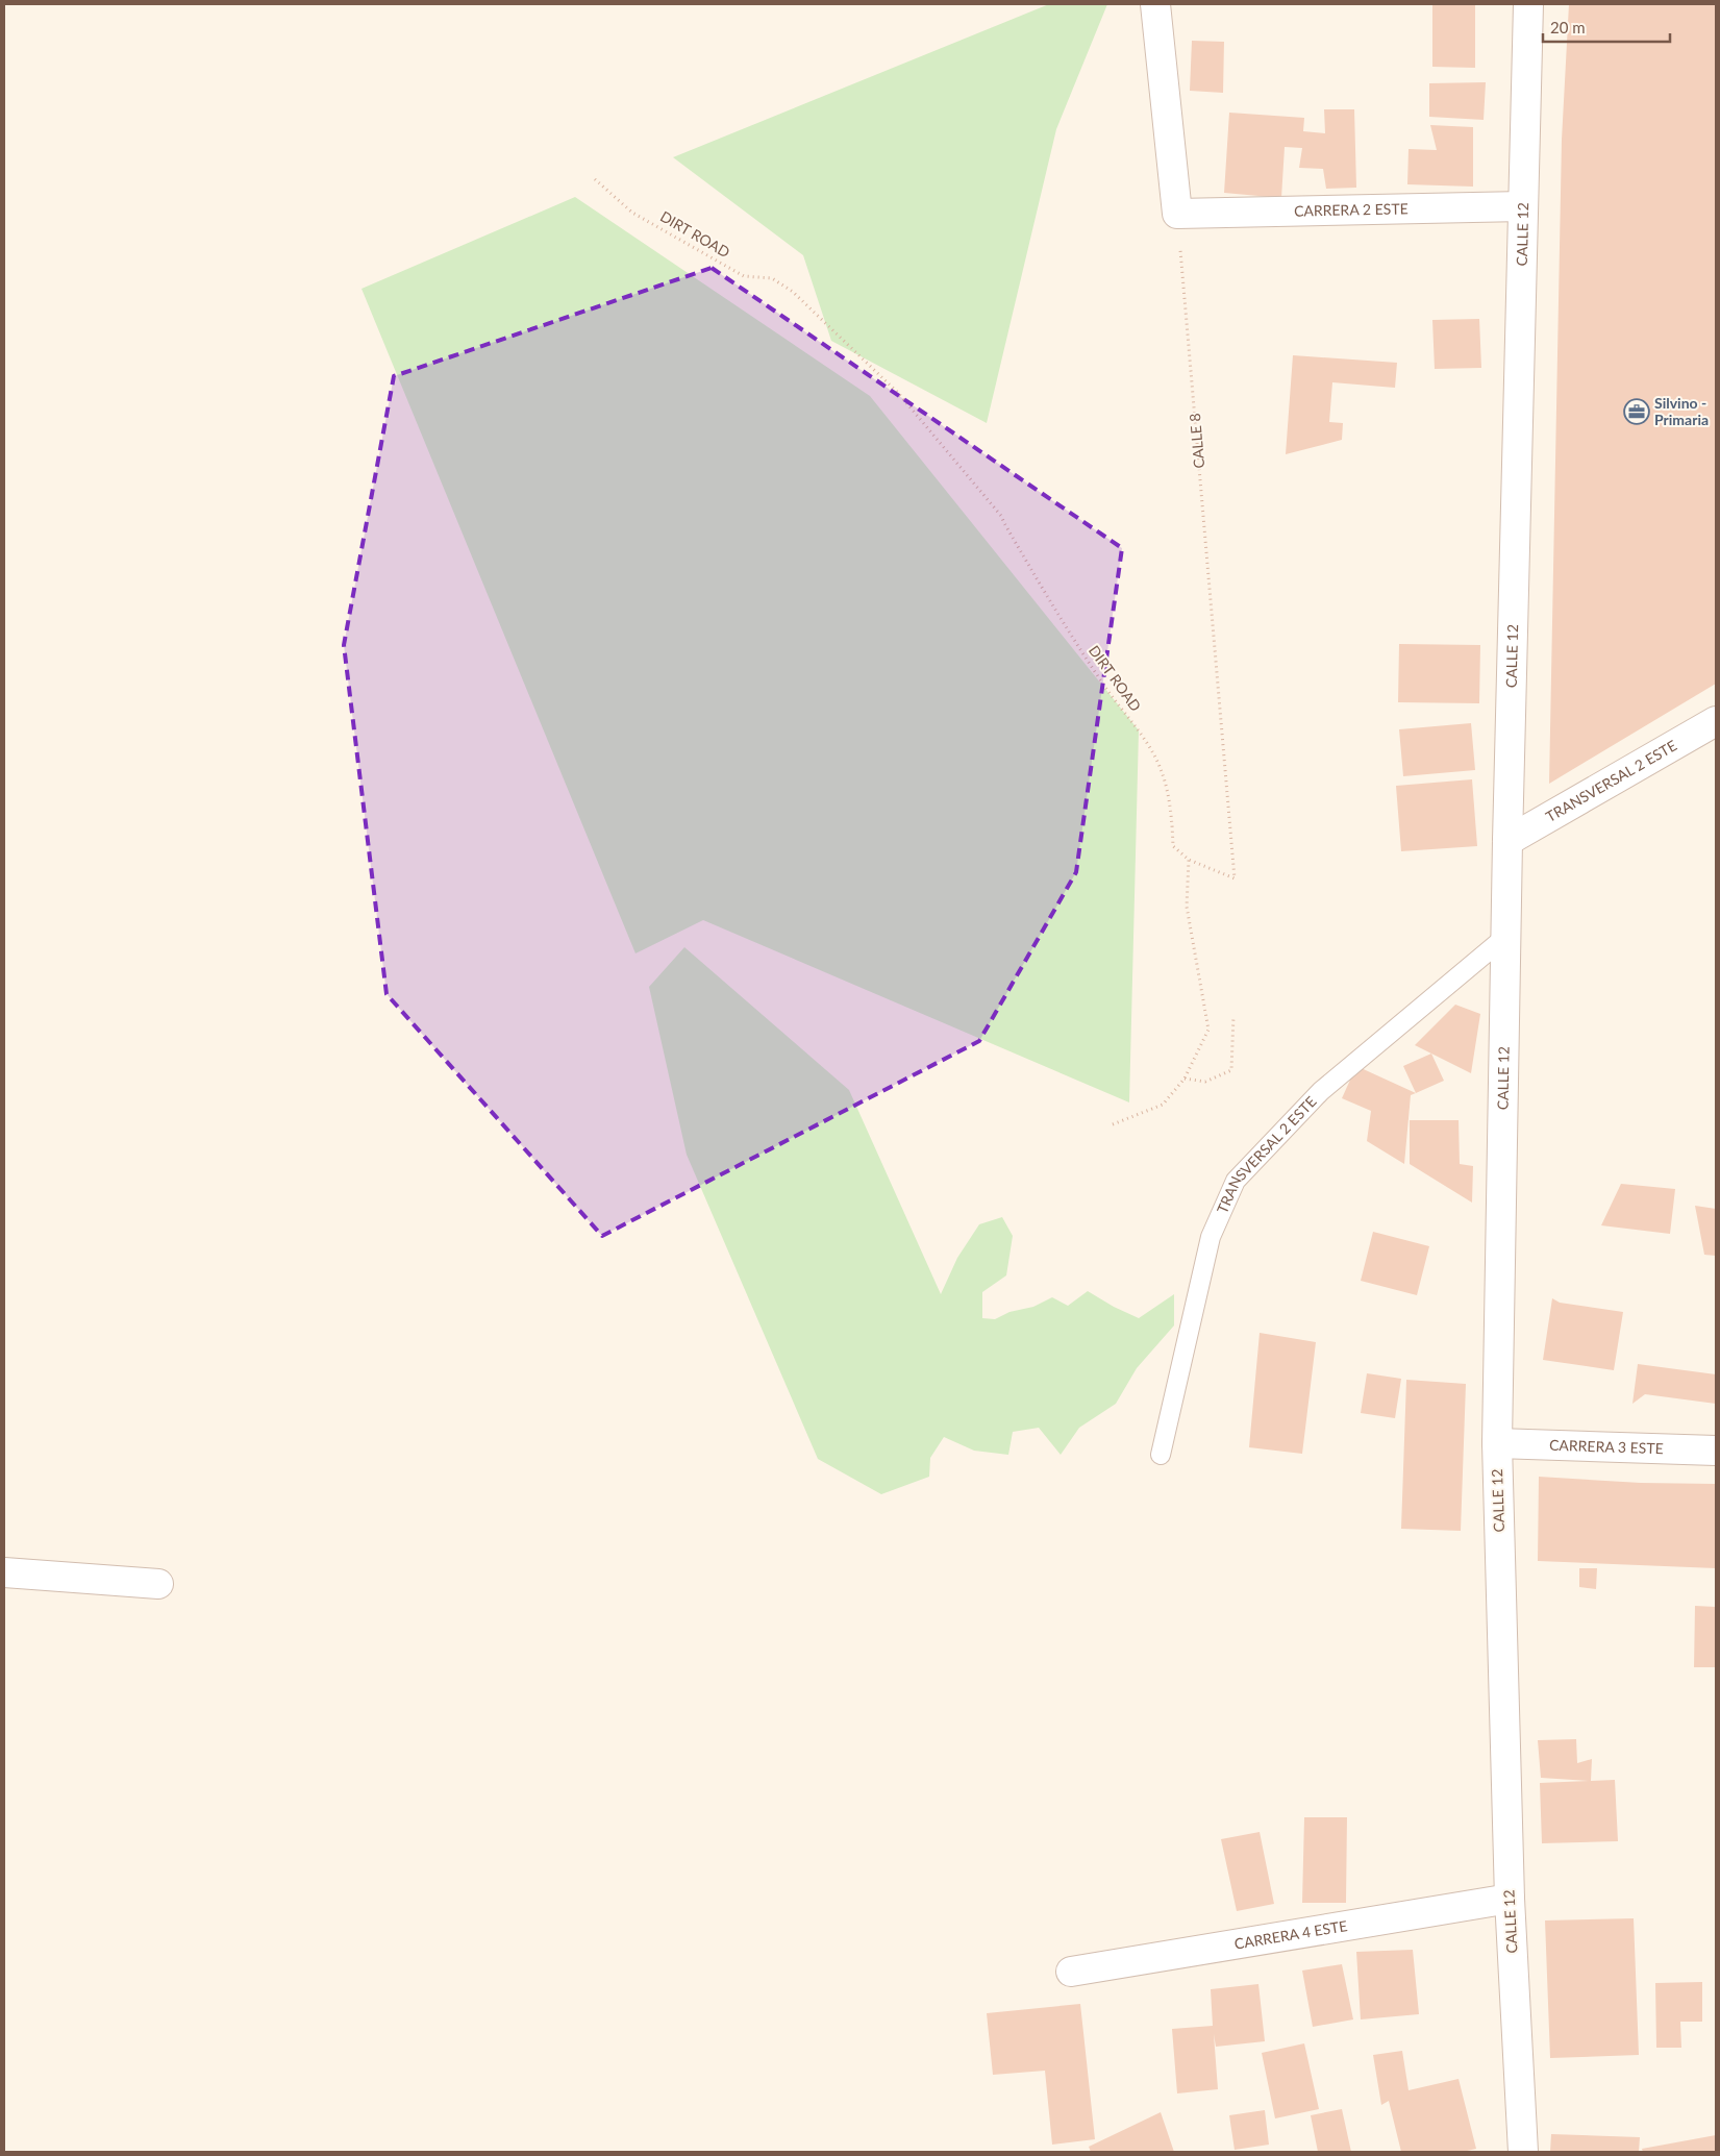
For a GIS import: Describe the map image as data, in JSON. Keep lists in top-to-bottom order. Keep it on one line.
{"streets":{"street":["CARRERA 2 ESTE","CALLE 12","TRANSVERSAL 2 ESTE","CARRERA 3 ESTE","CARRERA 4 ESTE"],"path":["DIRT ROAD","CALLE 8"]},"crossings":[["CARRERA 2 ESTE","CALLE 12"],["CARRERA 2 ESTE","CALLE 8"],["DIRT ROAD","CALLE 8"],["CALLE 12","TRANSVERSAL 2 ESTE"],["CALLE 12","CARRERA 3 ESTE"],["CALLE 12","CARRERA 4 ESTE"]],"places":{"office":["Silvino - Primaria"]},"scale_bar":"20 m"}
